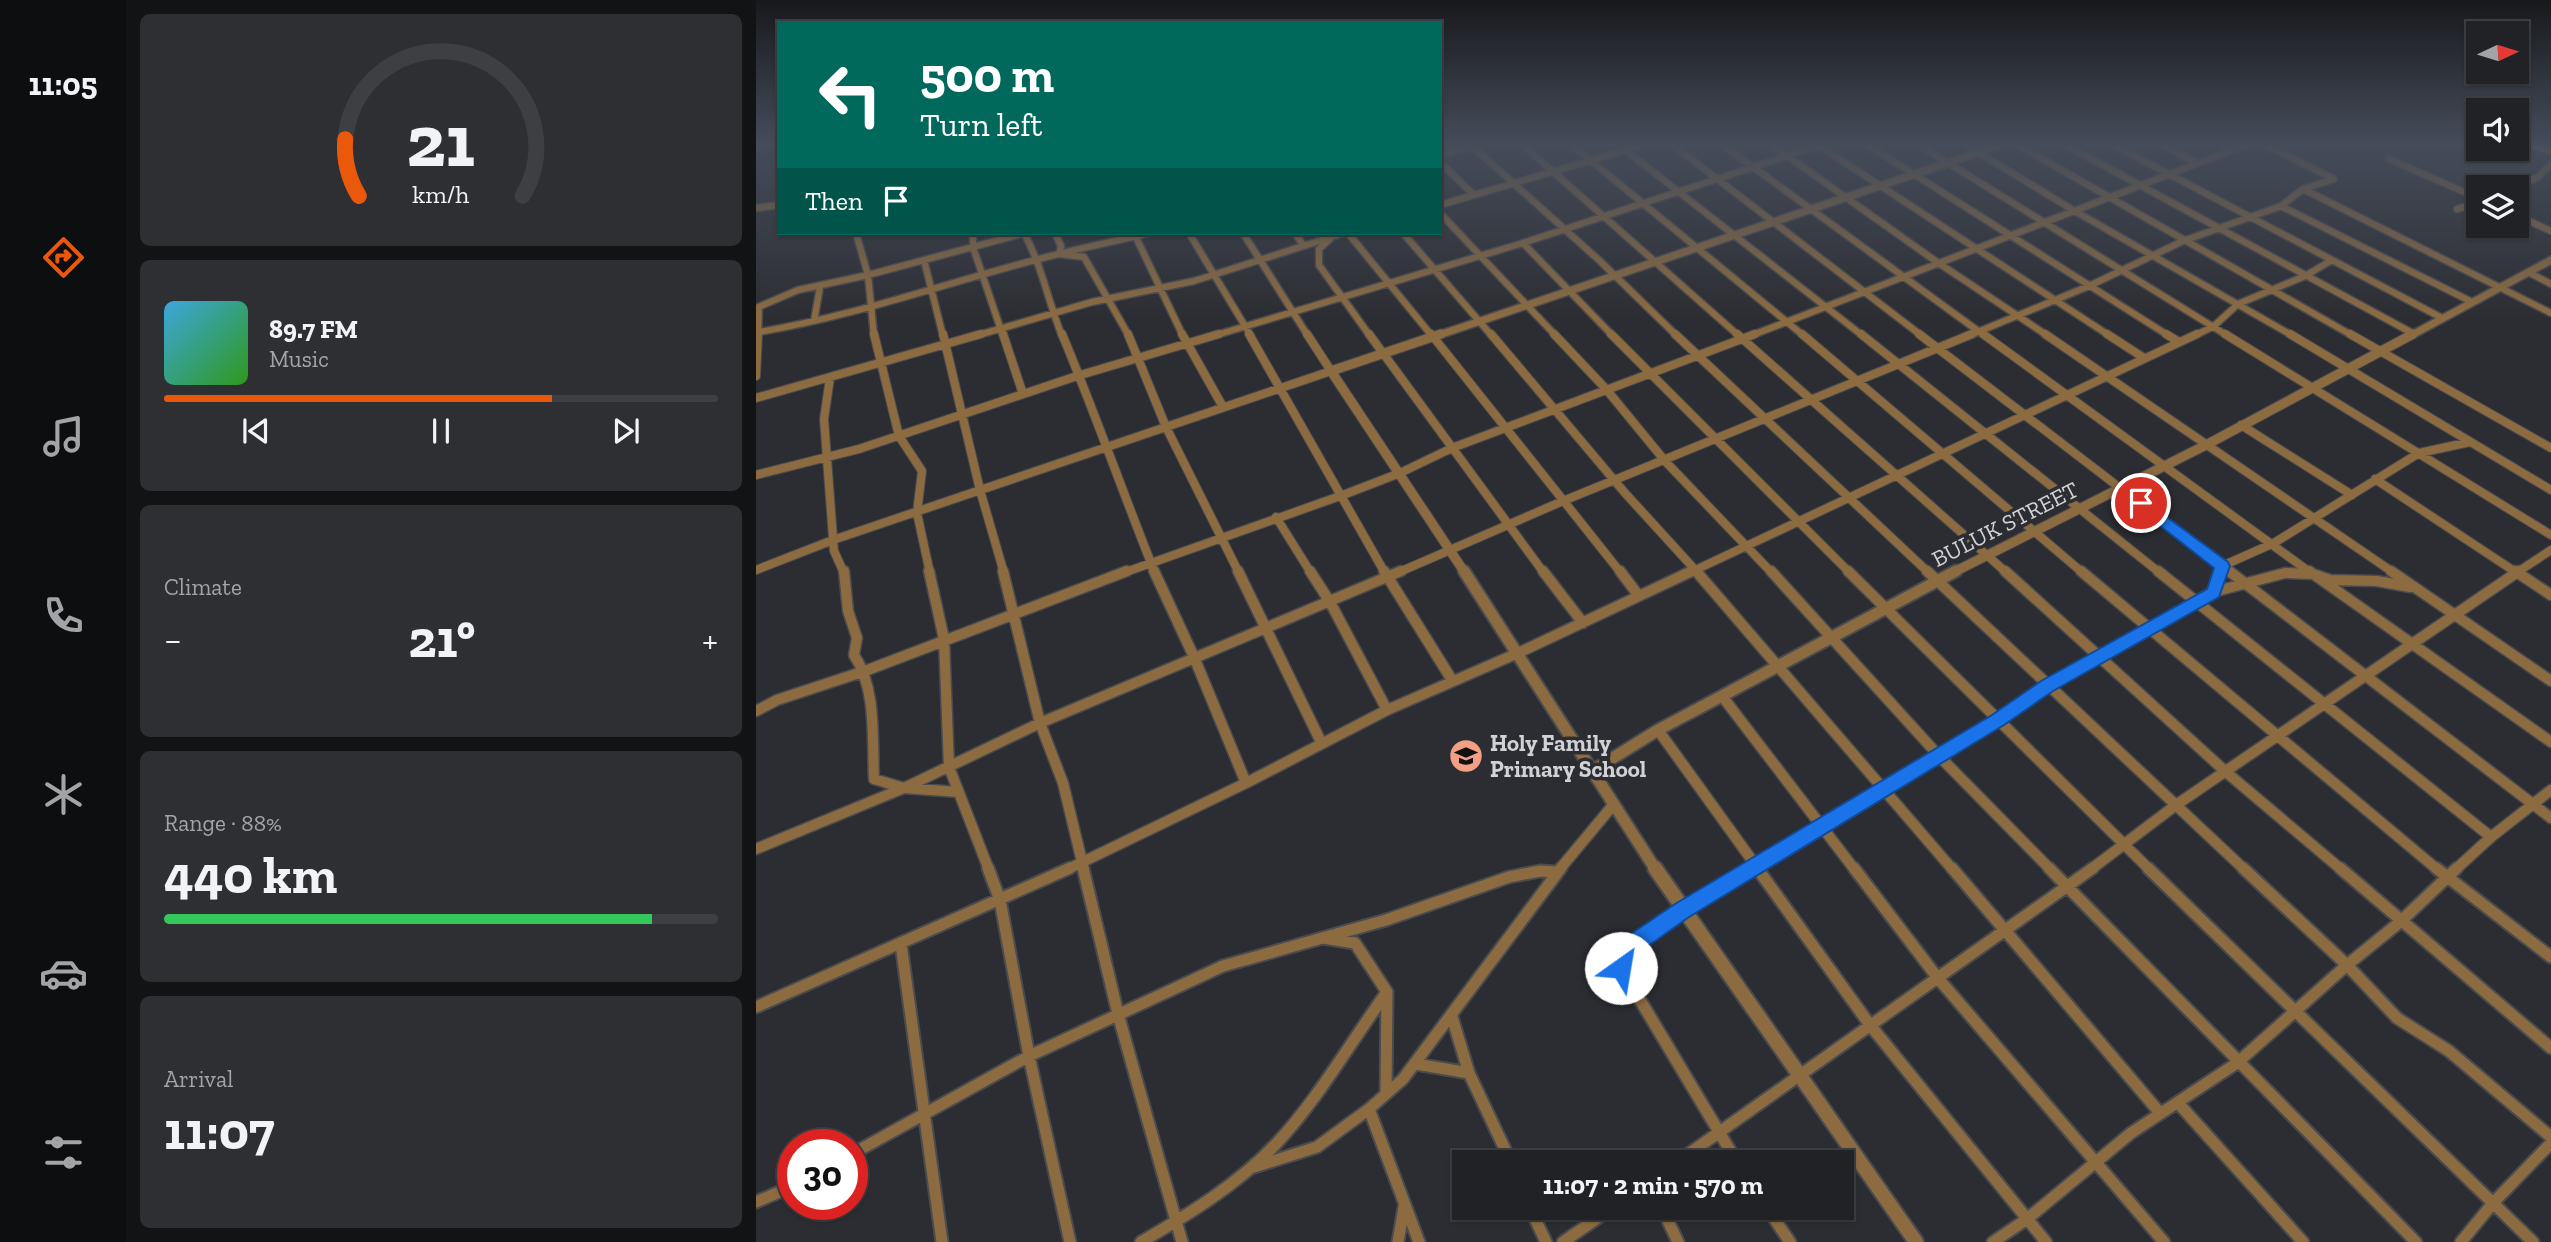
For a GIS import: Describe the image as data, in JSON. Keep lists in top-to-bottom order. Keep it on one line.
{"streets":{"street":["BULUK STREET"]},"places":{"school or university":["Holy Family Primary School"]},"north":"right","page":{"tabs":"11:05","turn":["500 m","Turn left"],"then":"Then","song":["89.7 FM","Music"],"tile":["Climate",["Range · 88%","440 km"],["Arrival","11:07"]],"heat":["−","21°","+"],"limit":"30","trip":"11:07 · 2 min · 570 m","gauge":["21","km/h"]}}
